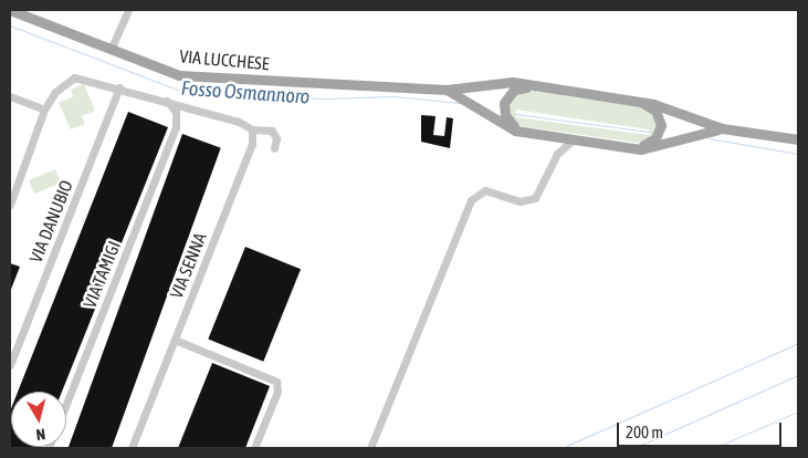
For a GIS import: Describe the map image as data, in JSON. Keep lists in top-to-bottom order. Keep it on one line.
{"streets":{"main road":["VIA LUCCHESE"],"street":["VIA DANUBIO","VIA SENNA","VIA TAMIGI"]},"water":["Fosso Osmannoro"],"scale_bar":"200 m","north":"bottom"}
